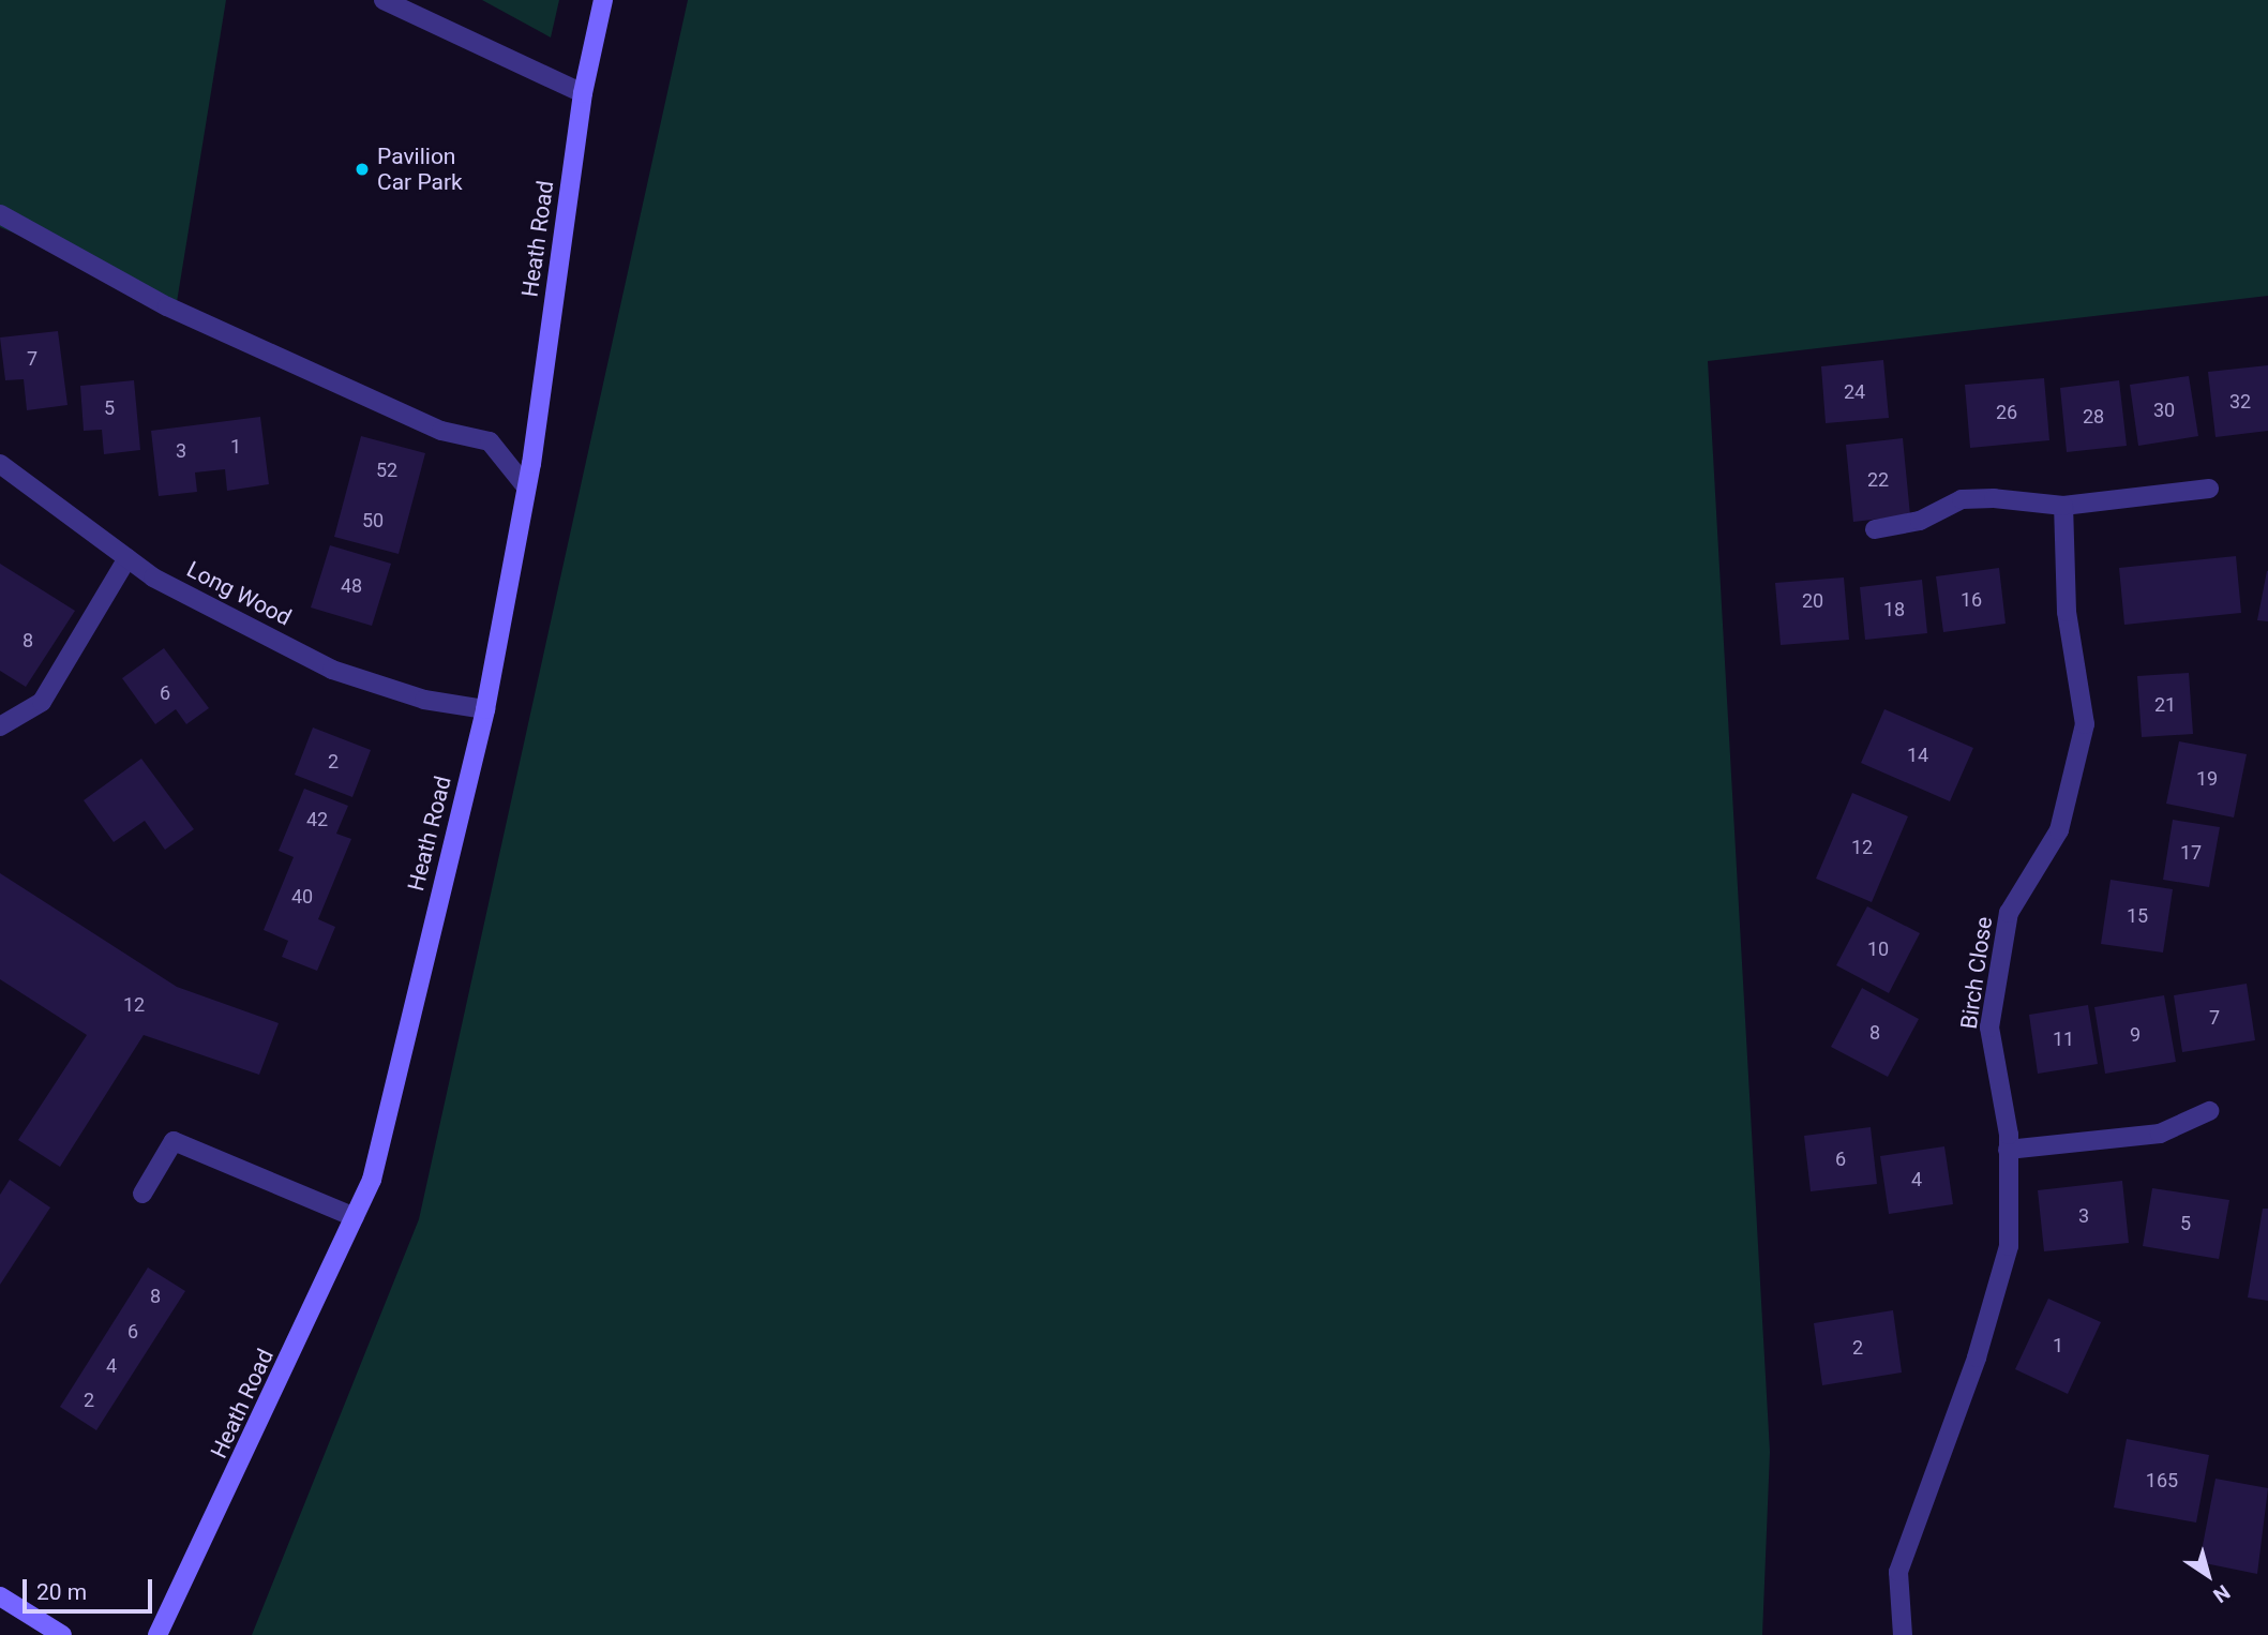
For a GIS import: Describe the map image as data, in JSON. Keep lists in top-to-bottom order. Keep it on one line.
{"streets":{"street":["Heath Road","Long Wood","Birch Close"]},"crossings":[["Heath Road","Long Wood"]],"places":["Pavilion Car Park"],"house_numbers":["7","24","32","5","30","26","28","1","3","52","22","50","48","16","20","18","8","6","21","14","2","19","42","12","17","40","15","10","12","7","8","9","11","6","4","3","5","8","6","1","2","4","2","165"],"scale_bar":"20 m","north":"bottom right"}
